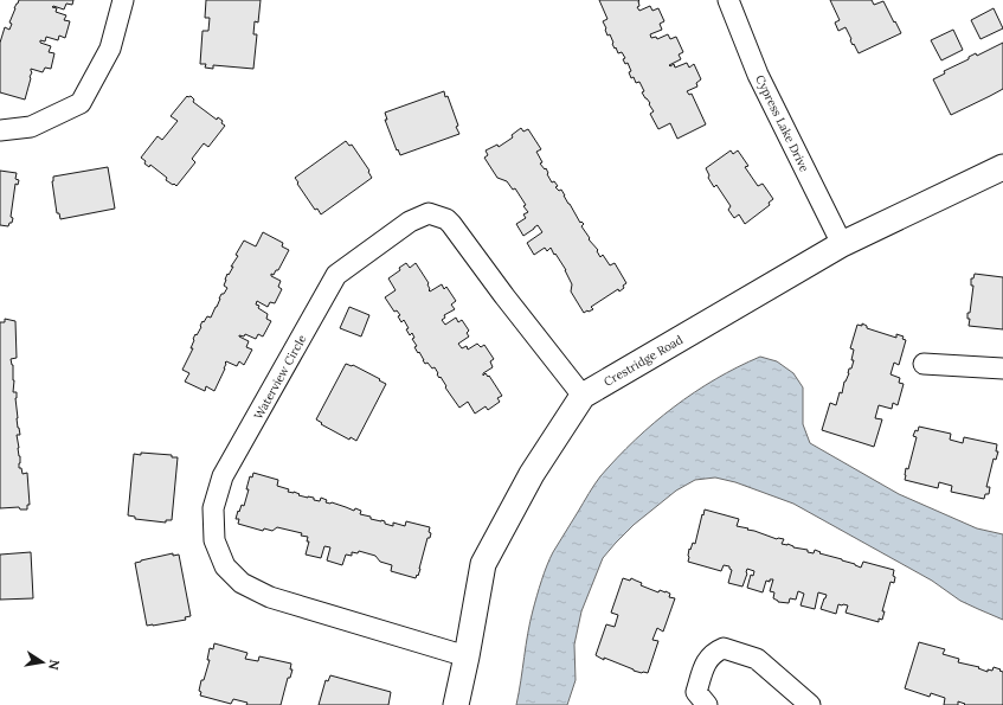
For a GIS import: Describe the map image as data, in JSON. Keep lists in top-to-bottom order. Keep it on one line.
{"streets":{"street":["Cypress Lake Drive","Crestridge Road","Waterview Circle"]},"crossings":[["Cypress Lake Drive","Crestridge Road"],["Crestridge Road","Waterview Circle"]],"north":"right"}
